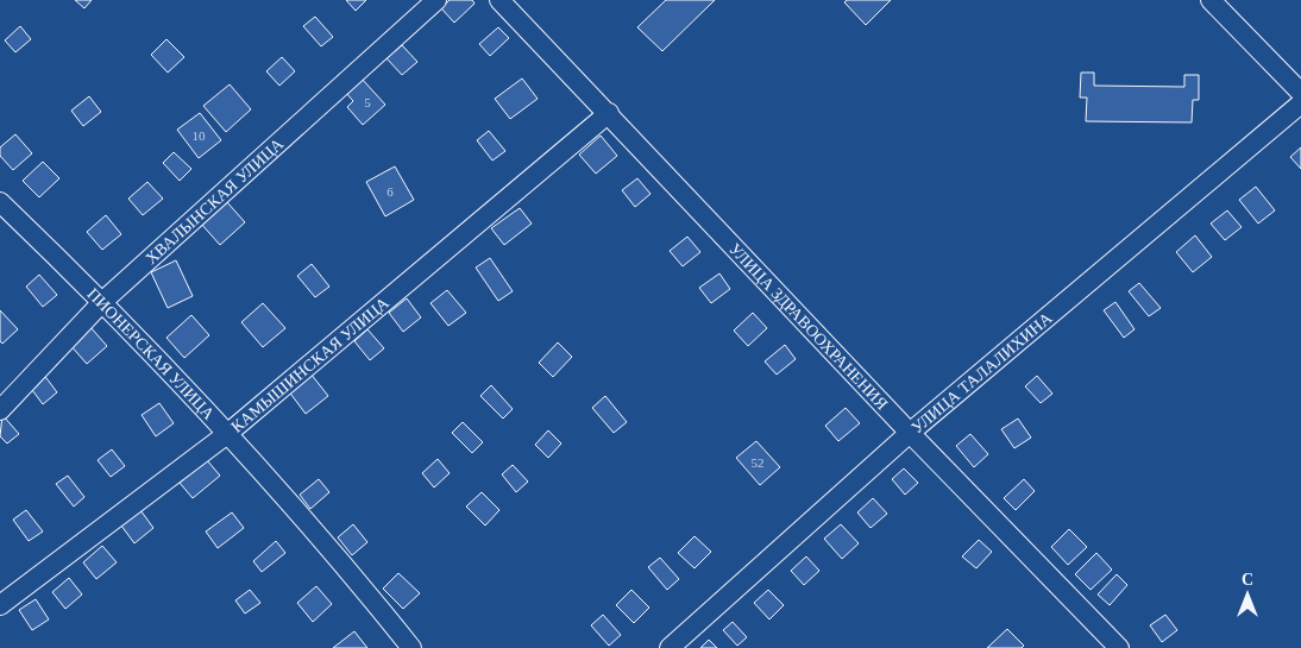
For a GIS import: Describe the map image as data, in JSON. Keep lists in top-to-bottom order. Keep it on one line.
{"streets":{"street":["ХВАЛЫНСКАЯ УЛИЦА","УЛИЦА ЗДРАВООХРАНЕНИЯ","ПИОНЕРСКАЯ УЛИЦА","КАМЫШИНСКАЯ УЛИЦА","УЛИЦА ТАЛАЛИХИНА"]},"crossings":[["ХВАЛЫНСКАЯ УЛИЦА","ПИОНЕРСКАЯ УЛИЦА"],["УЛИЦА ЗДРАВООХРАНЕНИЯ","КАМЫШИНСКАЯ УЛИЦА"],["УЛИЦА ЗДРАВООХРАНЕНИЯ","УЛИЦА ТАЛАЛИХИНА"],["ПИОНЕРСКАЯ УЛИЦА","КАМЫШИНСКАЯ УЛИЦА"]],"house_numbers":["5","10","6","52"],"north":"top"}
